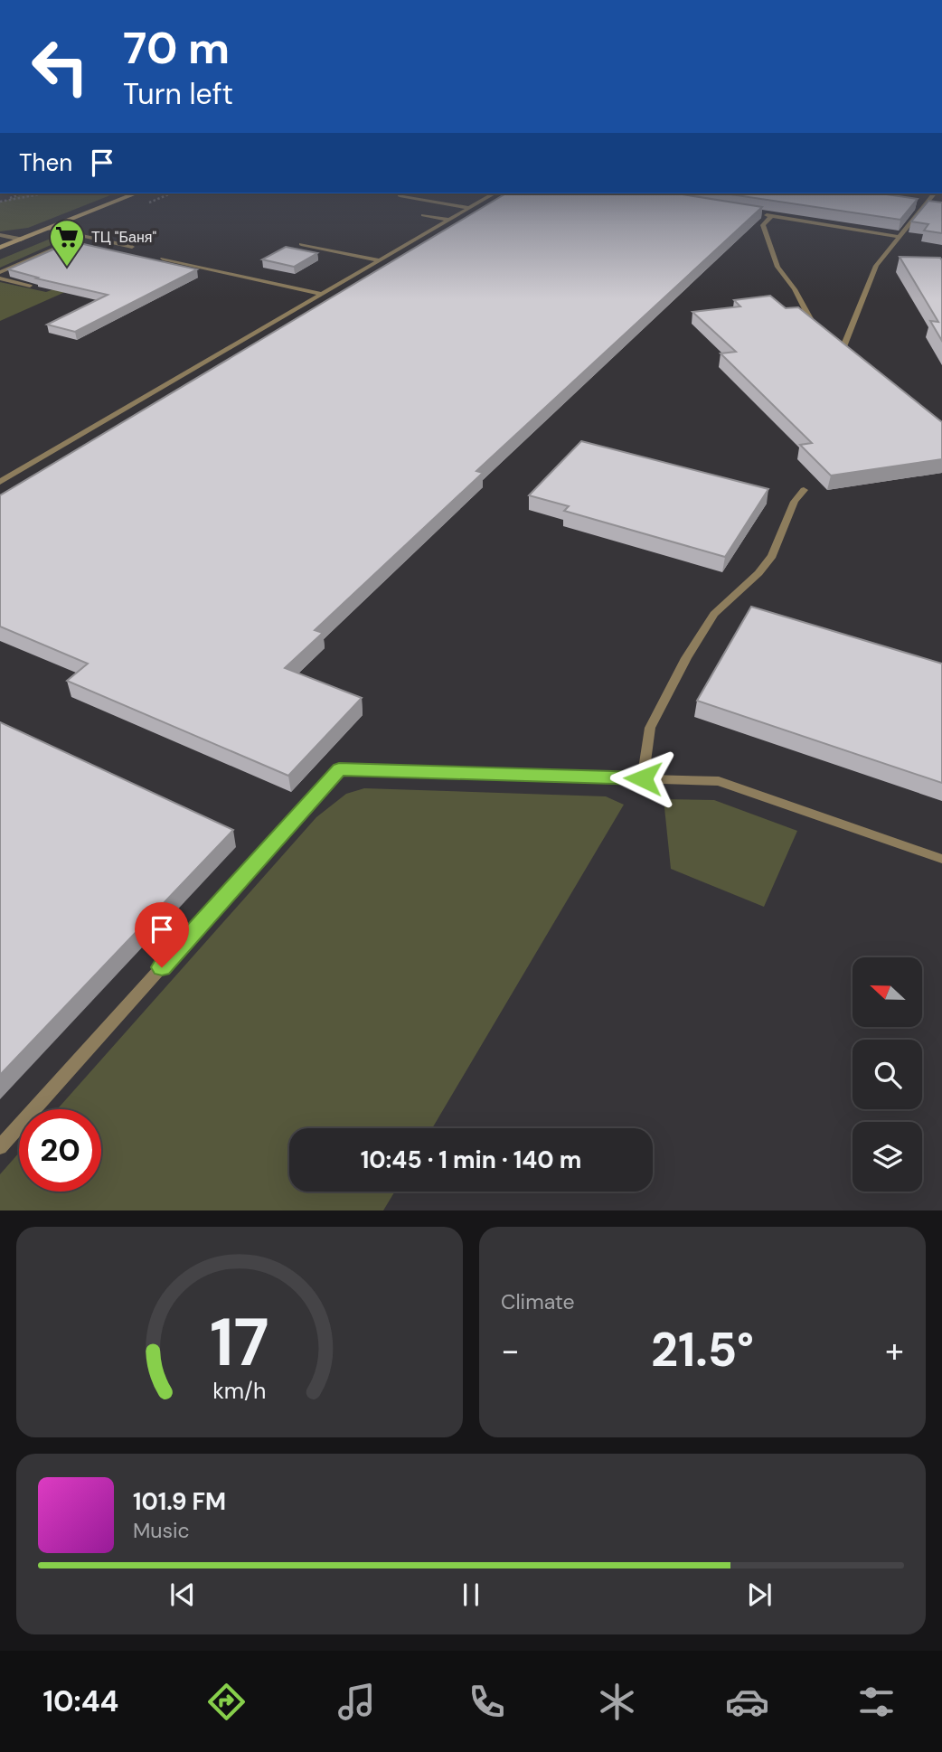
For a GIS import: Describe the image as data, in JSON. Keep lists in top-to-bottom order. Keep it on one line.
{"places":{"supermarket":["ТЦ \"Баня\""]},"north":"left","page":{"turn":["70 m","Turn left"],"then":"Then","limit":"20","trip":"10:45 · 1 min · 140 m","tile":"Climate","heat":["−","21.5°","+"],"song":["101.9 FM","Music"],"tabs":"10:44","gauge":["17","km/h"]}}
